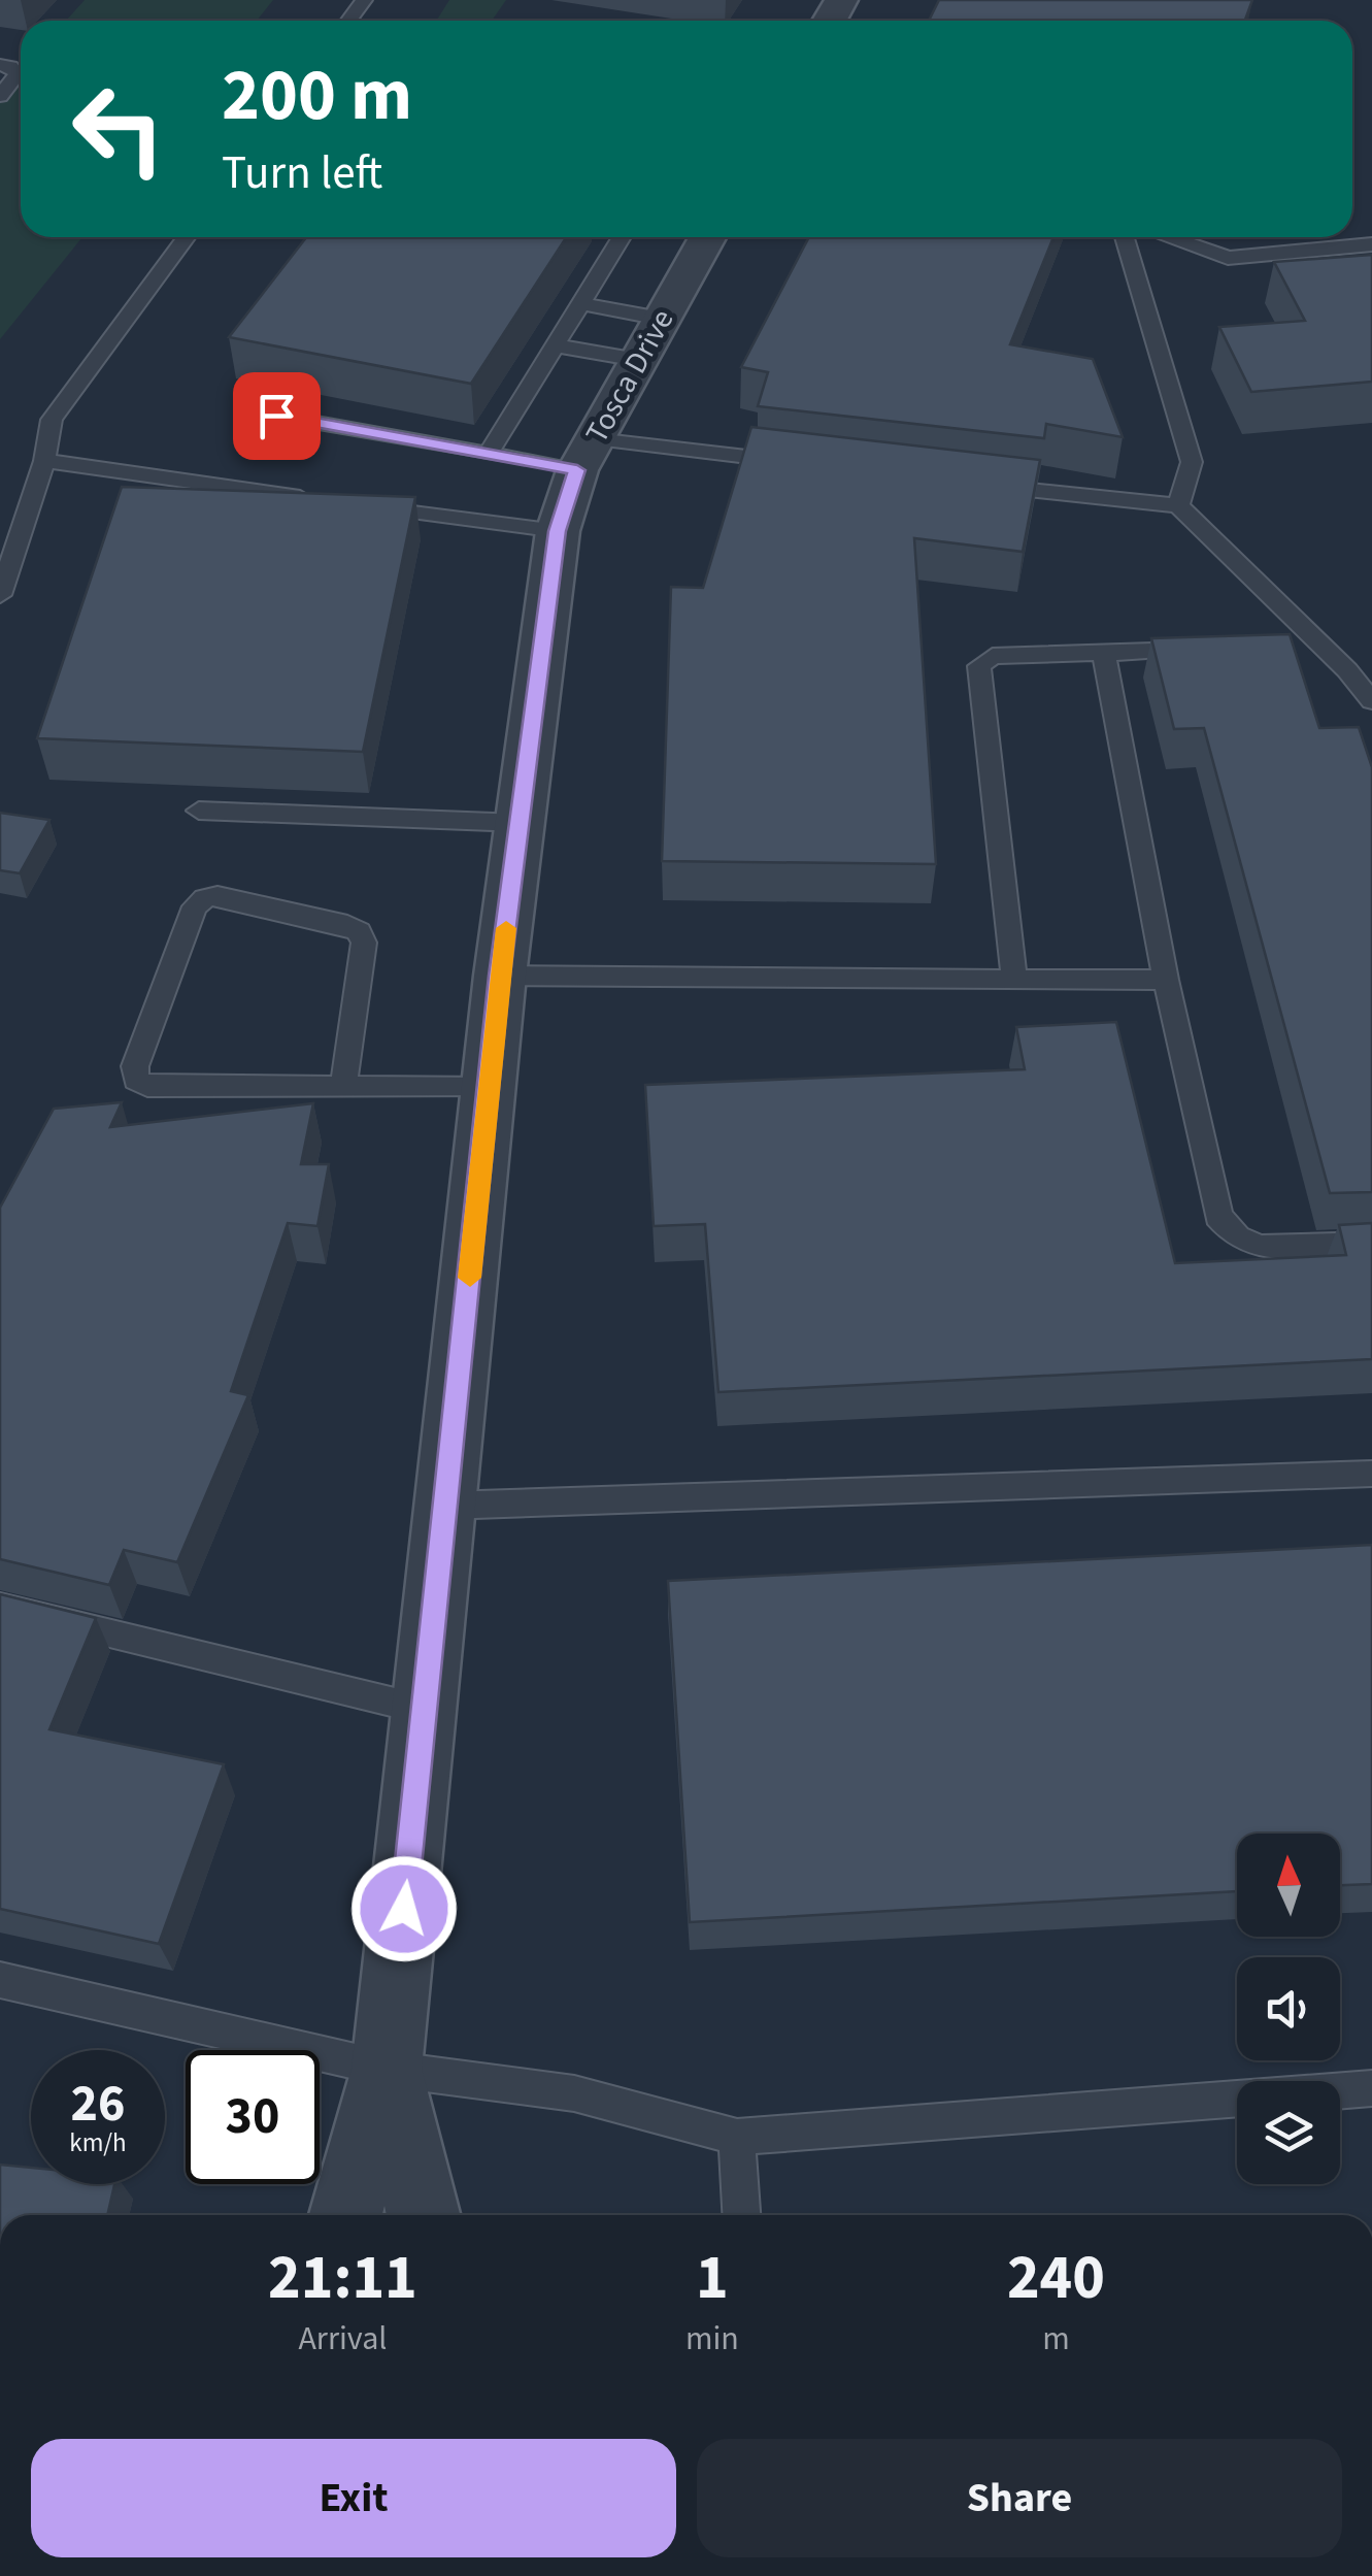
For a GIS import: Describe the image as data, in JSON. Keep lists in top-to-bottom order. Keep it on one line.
{"streets":{"street":["Tosca Drive"]},"north":"top","page":{"turn":["200 m","Turn left"],"speed":"26 km/h","limit":"30","eta":["21:11","Arrival","1","min","240","m"],"buttons":["Exit","Share"]}}
